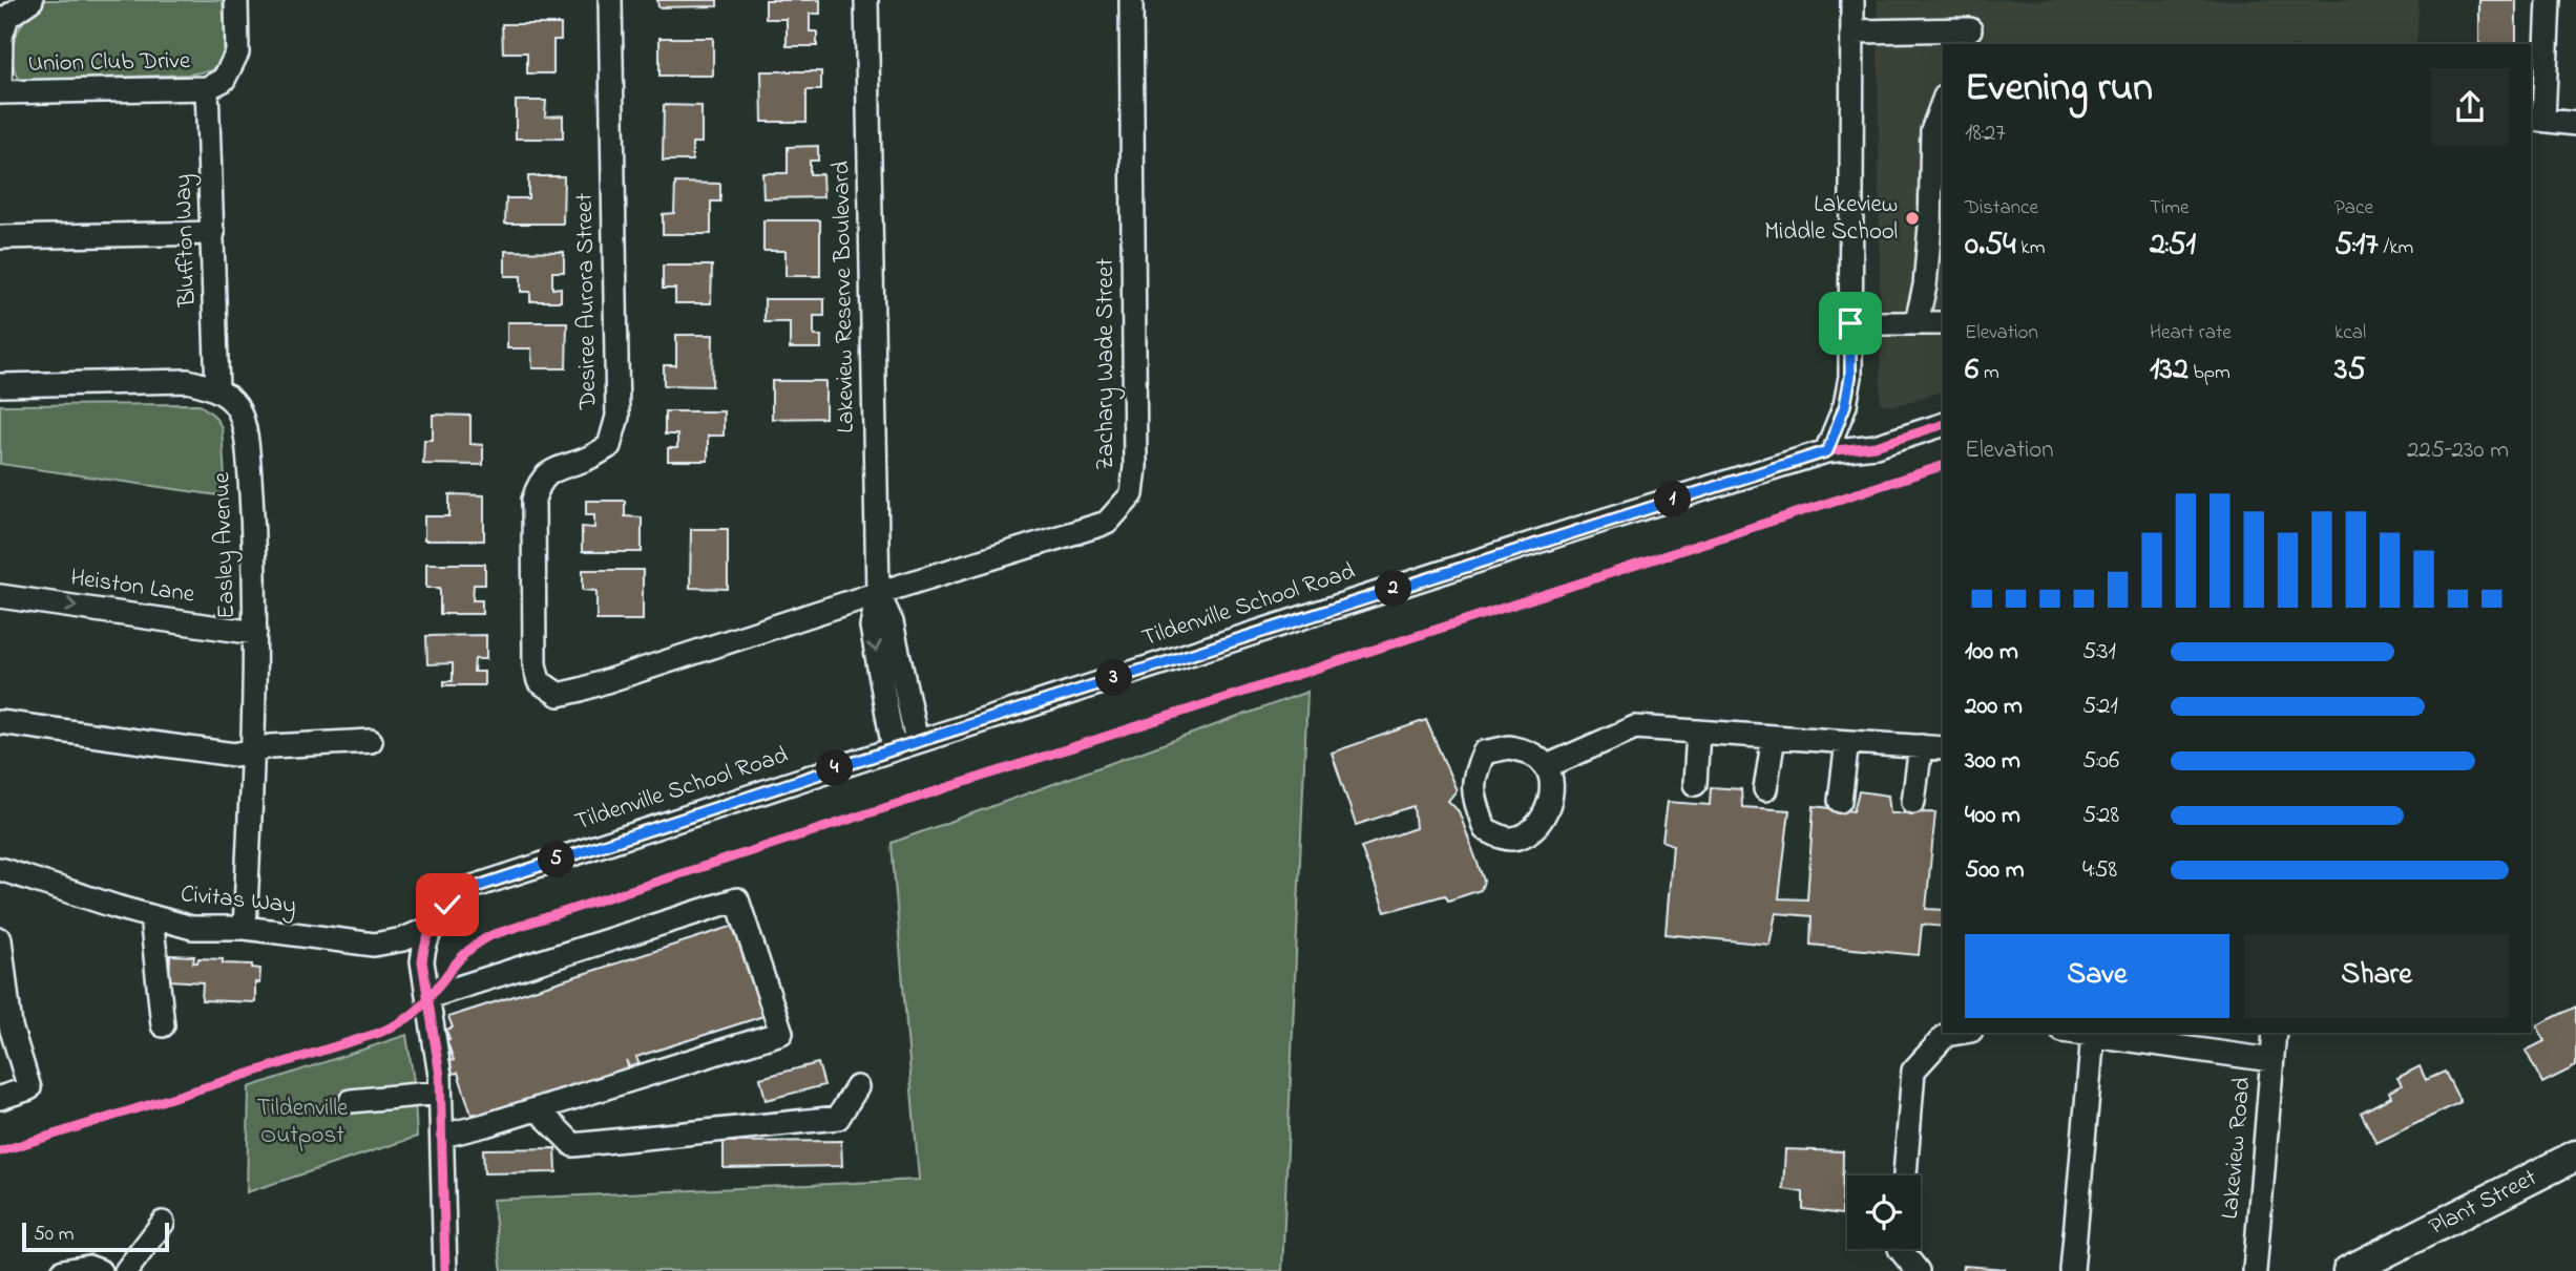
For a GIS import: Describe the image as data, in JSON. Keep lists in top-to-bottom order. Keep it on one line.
{"streets":{"main road":["Plant Street"],"street":["Union Club Drive","Bluffton Way","Lakeview Reserve Boulevard","Desiree Aurora Street","Zachary Wade Street","Easley Avenue","Heiston Lane","Tildenville School Road","Civitas Way","Lakeview Road"]},"crossings":[["Union Club Drive","Bluffton Way"],["Bluffton Way","Easley Avenue"],["Lakeview Reserve Boulevard","Desiree Aurora Street"],["Lakeview Reserve Boulevard","Zachary Wade Street"],["Lakeview Reserve Boulevard","Tildenville School Road"],["Desiree Aurora Street","Zachary Wade Street"],["Easley Avenue","Heiston Lane"],["Easley Avenue","Civitas Way"],["Tildenville School Road","Civitas Way"]],"parks":["Tildenville Outpost"],"places":["Lakeview Middle School"],"scale_bar":"50 m","page":{"heading":["Evening run","18:27"],"stats":[["Distance","0.54 km"],["Time","2:51"],["Pace","5:17 /km"],["Elevation","6 m"],["Heart rate","132 bpm"],["kcal","35"]],"chart":["Elevation","225–230 m"],"pins":["1","2","3","4","5"],"list":[{"name":"100 m","note":"5:31"},{"name":"200 m","note":"5:21"},{"name":"300 m","note":"5:06"},{"name":"400 m","note":"5:28"},{"name":"500 m","note":"4:58"}],"buttons":["Save","Share"],"scale":"50 m"}}
